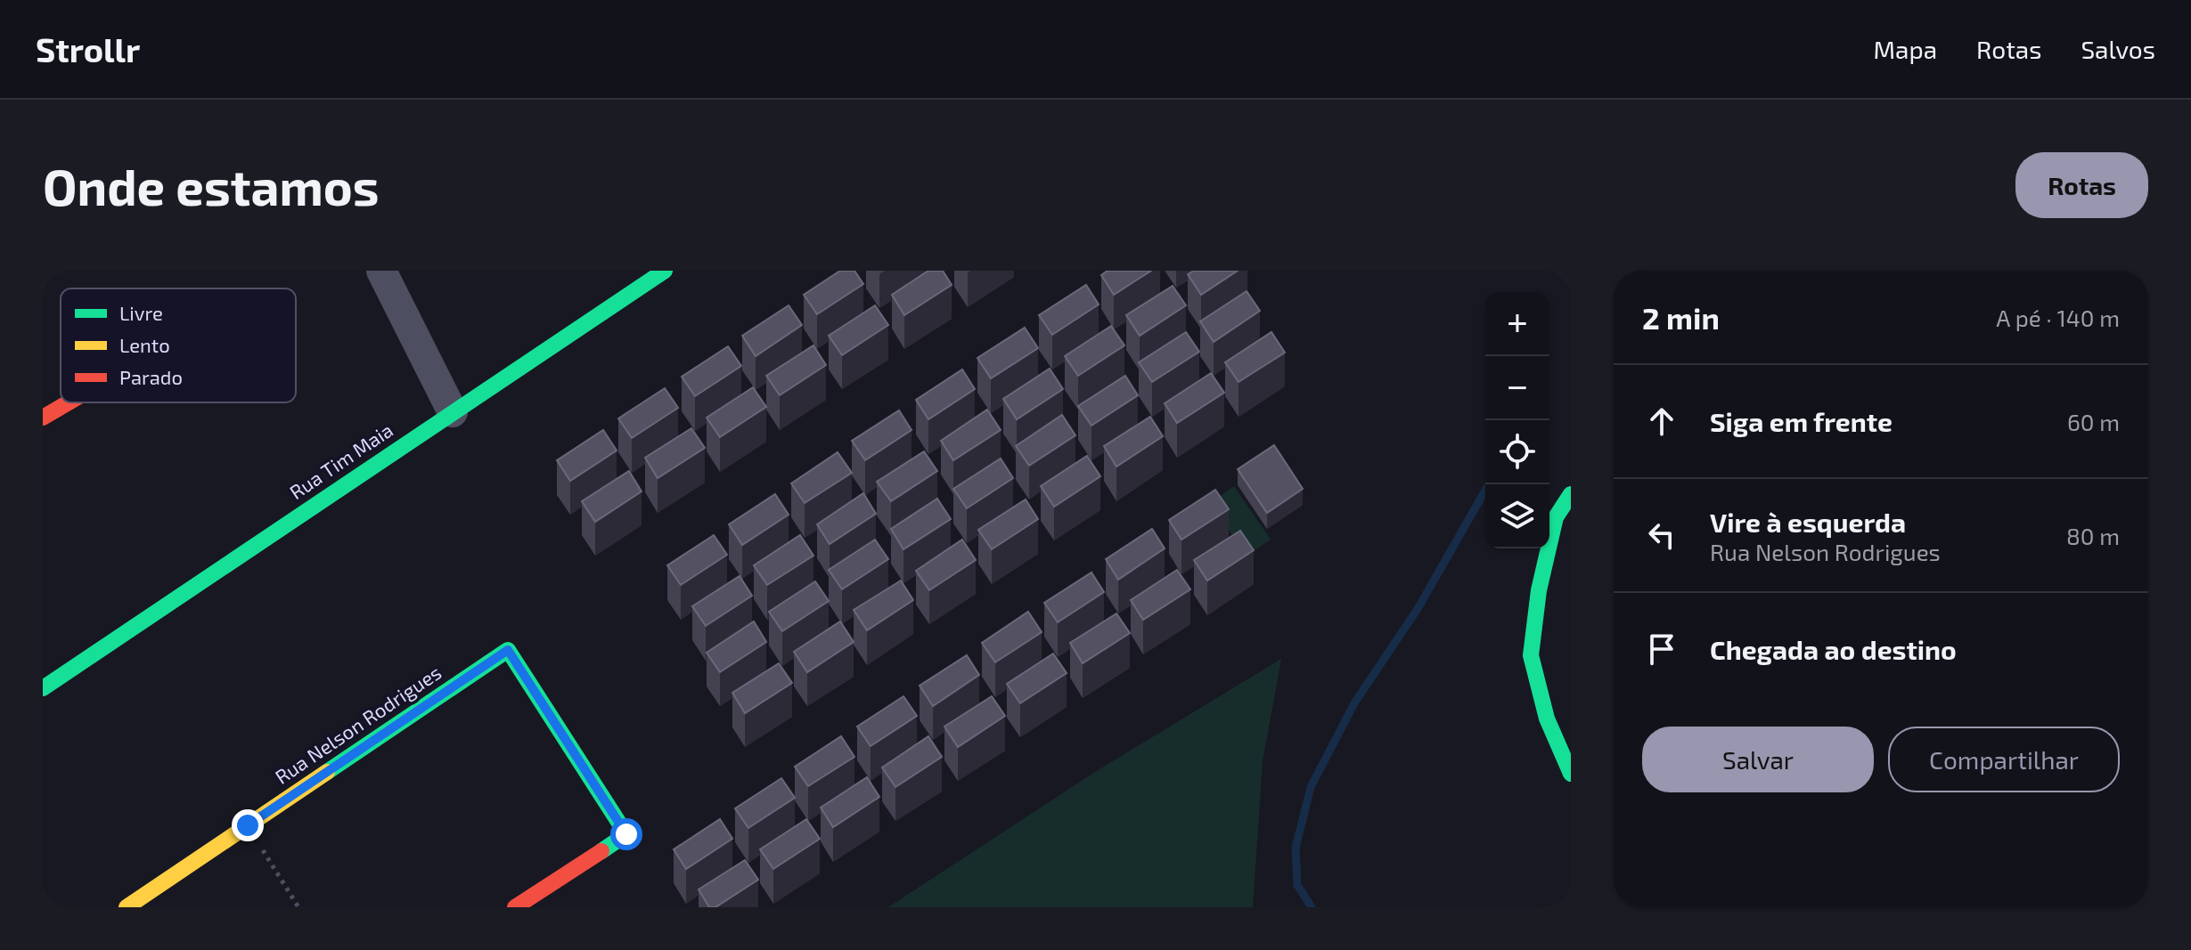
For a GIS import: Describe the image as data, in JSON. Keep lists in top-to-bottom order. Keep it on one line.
{"streets":{"street":["Rua Tim Maia","Rua Nelson Rodrigues"]},"legend":["Livre","Lento","Parado"],"page":{"header":"Strollr","nav":["Mapa","Rotas","Salvos"],"buttons":["Rotas",["Salvar","Compartilhar"]],"title":"Onde estamos","heading":["2 min","A pé · 140 m"],"map_buttons":["+","−"],"list":[["Siga em frente","60 m"],["Vire à esquerda","Rua Nelson Rodrigues","80 m"],"Chegada ao destino"]}}
